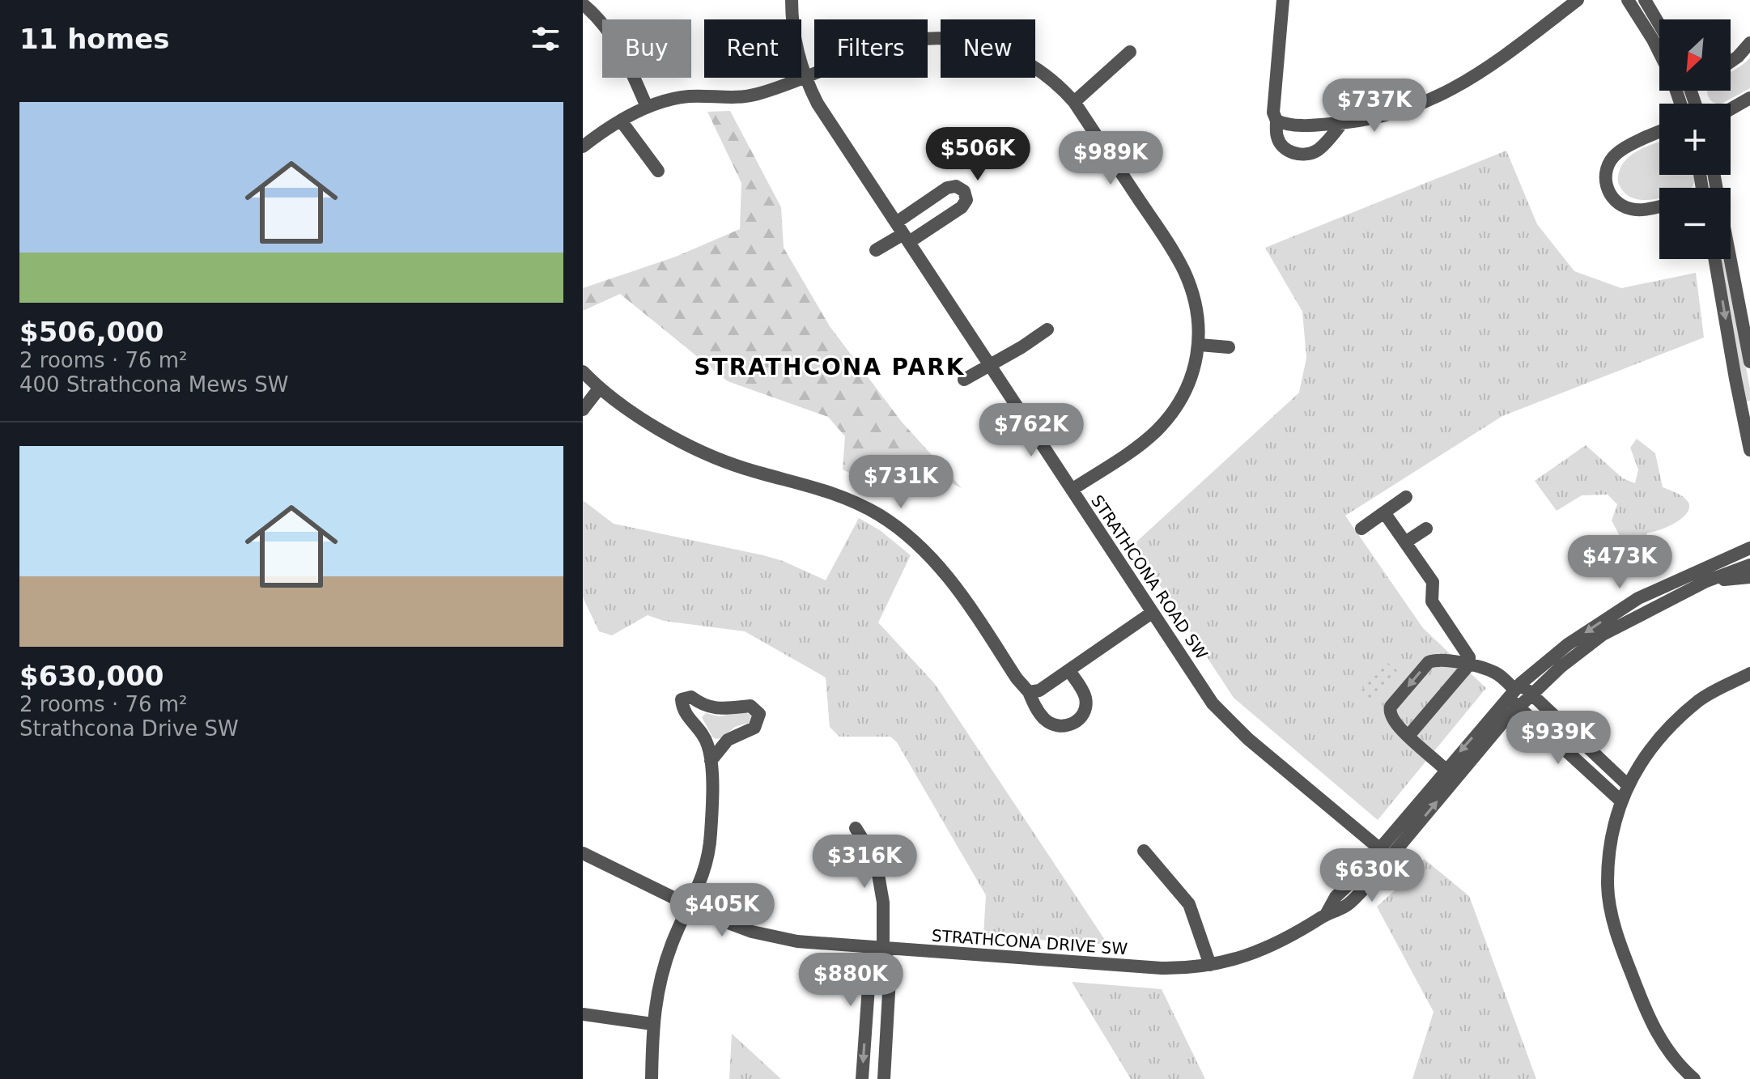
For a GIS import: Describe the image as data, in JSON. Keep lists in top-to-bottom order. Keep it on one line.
{"streets":{"street":["STRATHCONA ROAD SW","STRATHCONA DRIVE SW"]},"crossings":[["STRATHCONA ROAD SW","STRATHCONA DRIVE SW"]],"districts":["STRATHCONA PARK"],"north":"bottom left","page":{"heading":"11 homes","map_buttons":["+","−"],"chip":["Buy","Rent","Filters","New"],"list":[{"name":"$506,000","note":"2 rooms · 76 m² · 400 Strathcona Mews SW"},{"name":"$630,000","note":"2 rooms · 76 m² · Strathcona Drive SW"}],"price":["$737K","$506K","$989K","$762K","$731K","$473K","$939K","$316K","$630K","$405K","$880K"]}}
